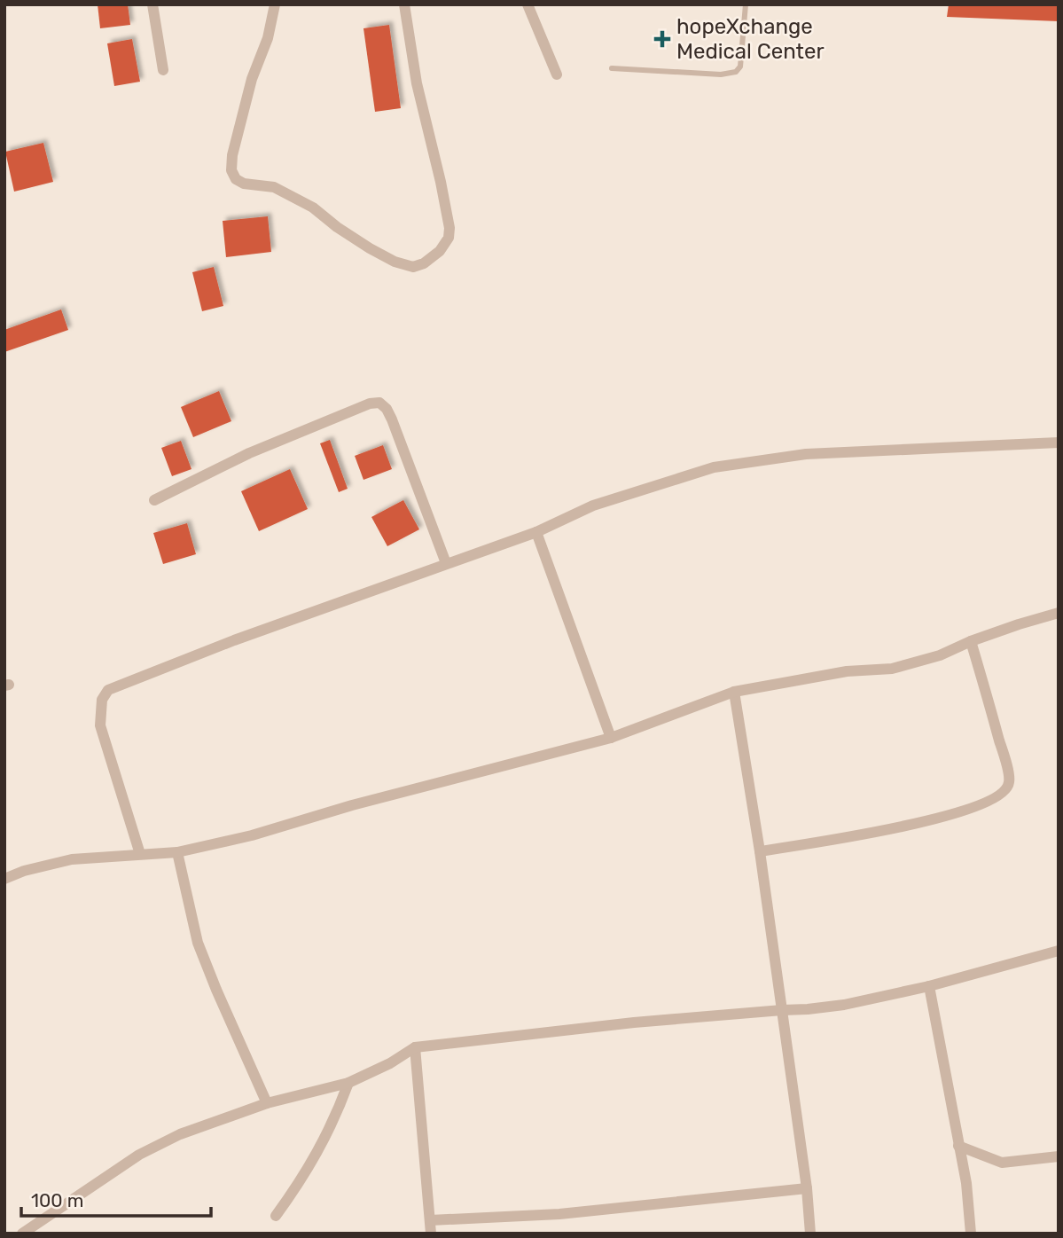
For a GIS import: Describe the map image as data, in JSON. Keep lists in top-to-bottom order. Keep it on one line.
{"places":{"health":["hopeXchange Medical Center"]},"scale_bar":"100 m"}
